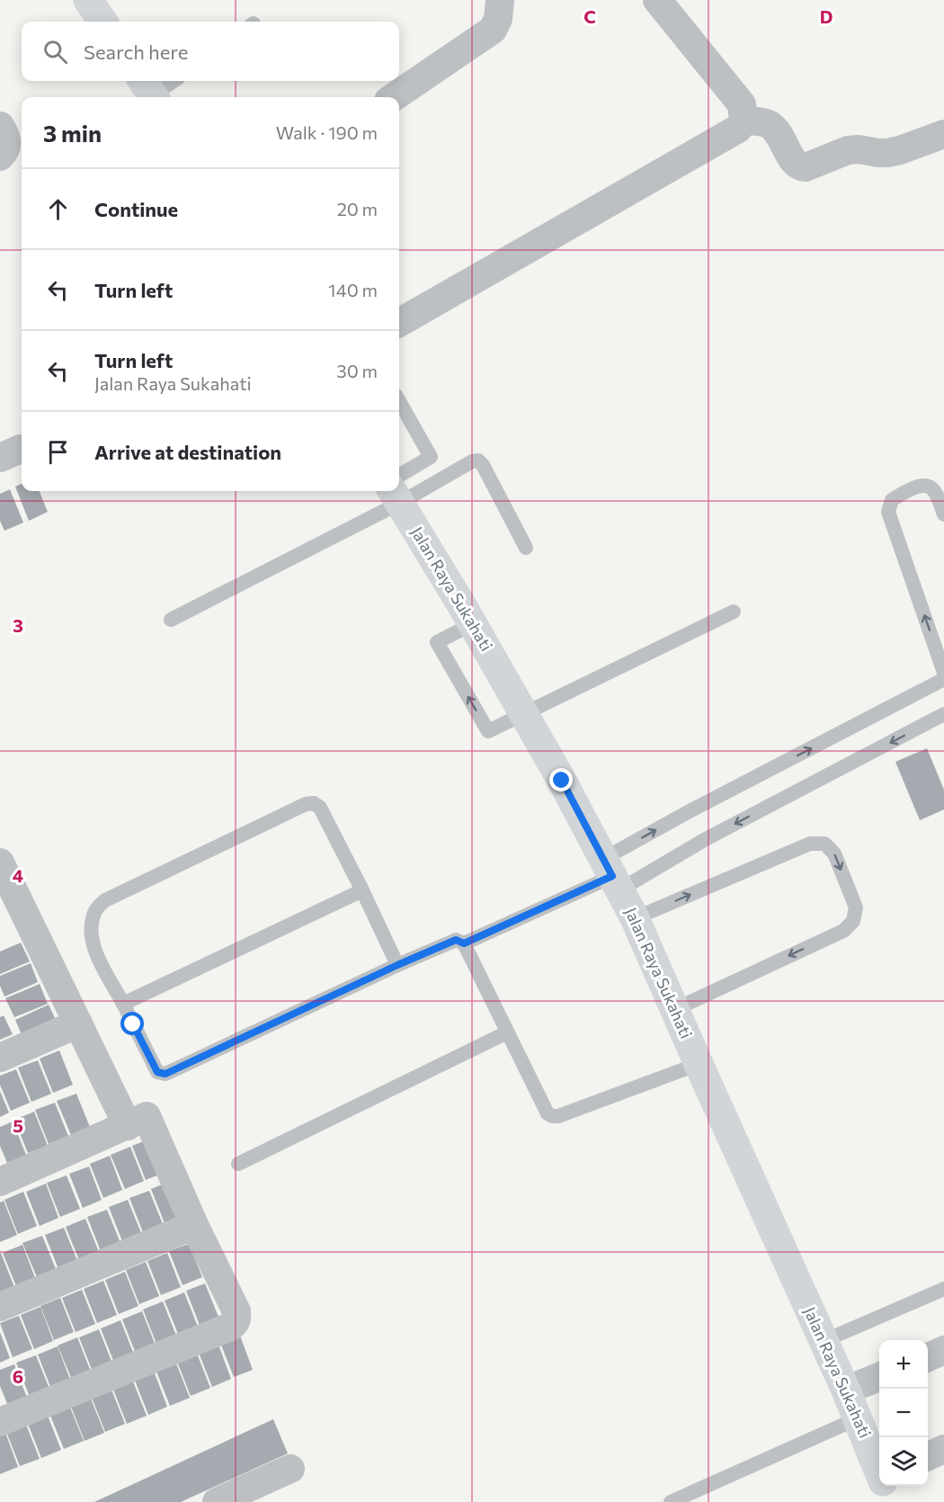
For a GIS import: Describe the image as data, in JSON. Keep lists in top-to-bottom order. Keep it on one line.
{"streets":{"main road":["Jalan Raya Sukahati"]},"page":{"search":"Search here","heading":["3 min","Walk · 190 m"],"list":[["Continue","20 m"],["Turn left","140 m"],["Turn left","Jalan Raya Sukahati","30 m"],"Arrive at destination"],"map_buttons":["+","−"]},"grid":{"columns":["C","D"],"rows":["3","4","5","6"]}}
